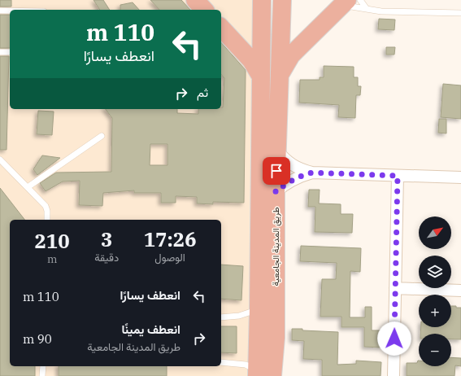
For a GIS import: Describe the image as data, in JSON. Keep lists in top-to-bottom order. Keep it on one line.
{"streets":{"main road":["طريق المدينة الجامعية"]},"north":"top right","page":{"turn":["110 m","انعطف يسارًا"],"then":"ثم","map_buttons":["+","−"],"eta":["17:26","الوصول","3","دقيقة","210","m"],"list":[{"name":"انعطف يسارًا","value":"110 m"},{"name":"انعطف يمينًا","note":"طريق المدينة الجامعية","value":"90 m"}]}}
